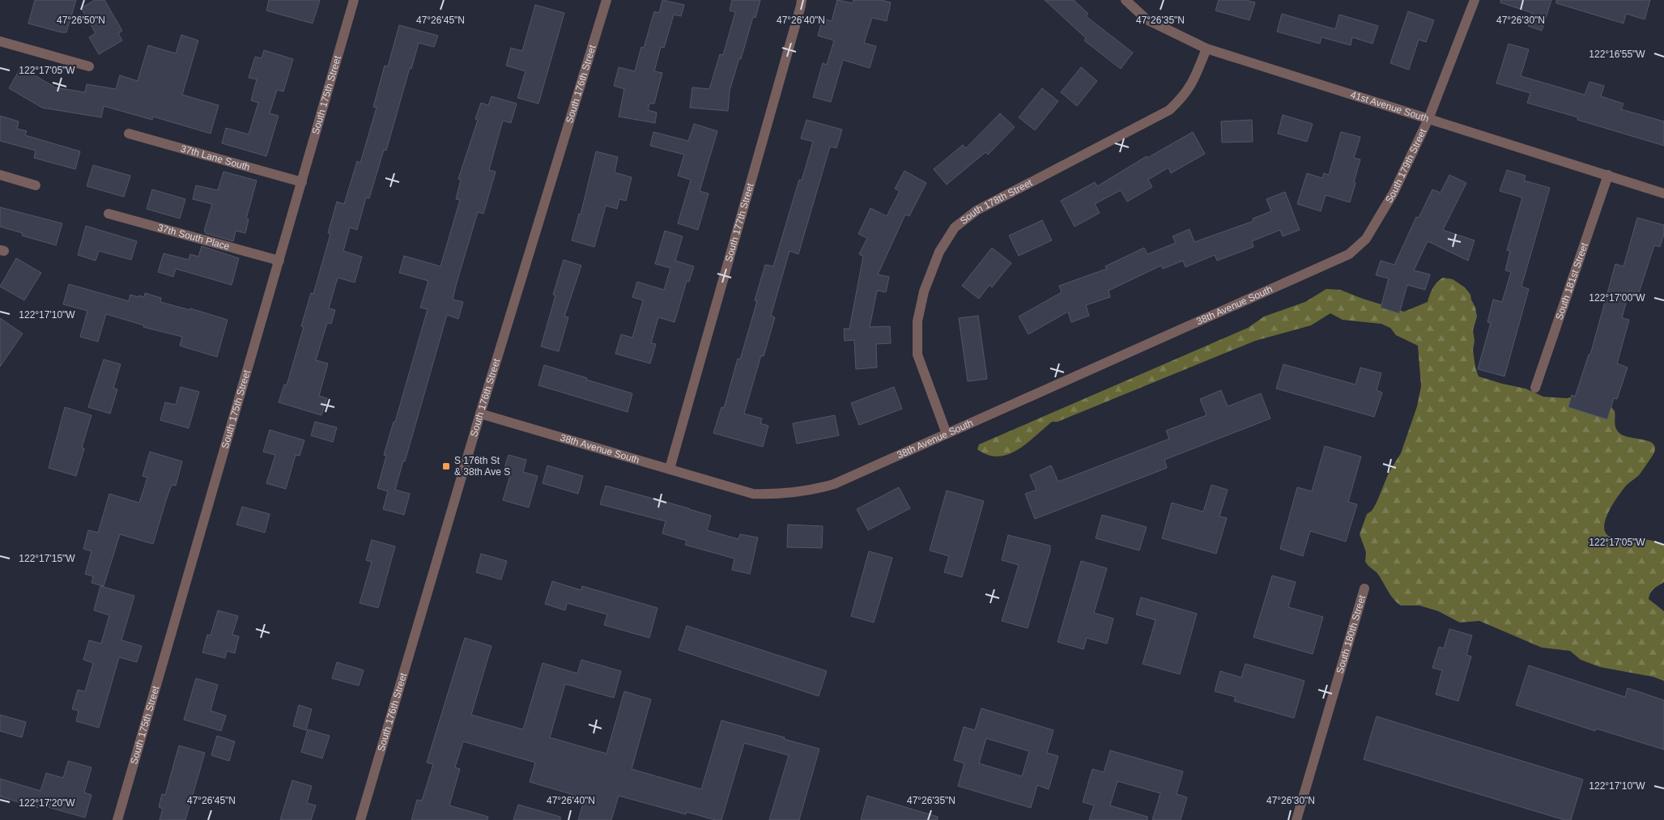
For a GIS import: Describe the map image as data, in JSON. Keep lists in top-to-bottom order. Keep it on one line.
{"streets":{"street":["South 176th Street","South 175th Street","41st Avenue South","37th Lane South","South 179th Street","South 178th Street","South 177th Street","37th South Place","South 181st Street","38th Avenue South","South 180th Street"]},"crossings":[["South 176th Street","38th Avenue South"],["South 175th Street","37th Lane South"],["South 175th Street","37th South Place"],["41st Avenue South","South 179th Street"],["41st Avenue South","South 178th Street"],["41st Avenue South","South 181st Street"],["South 179th Street","38th Avenue South"],["South 178th Street","38th Avenue South"],["South 177th Street","38th Avenue South"]],"places":{"transit":["S 176th St & 38th Ave S"]},"coordinates":["47°26'50\"N","47°26'45\"N","47°26'40\"N","47°26'35\"N","47°26'30\"N","122°16'55\"W","122°17'05\"W","122°17'00\"W","122°17'10\"W","122°17'15\"W","122°17'20\"W"]}
